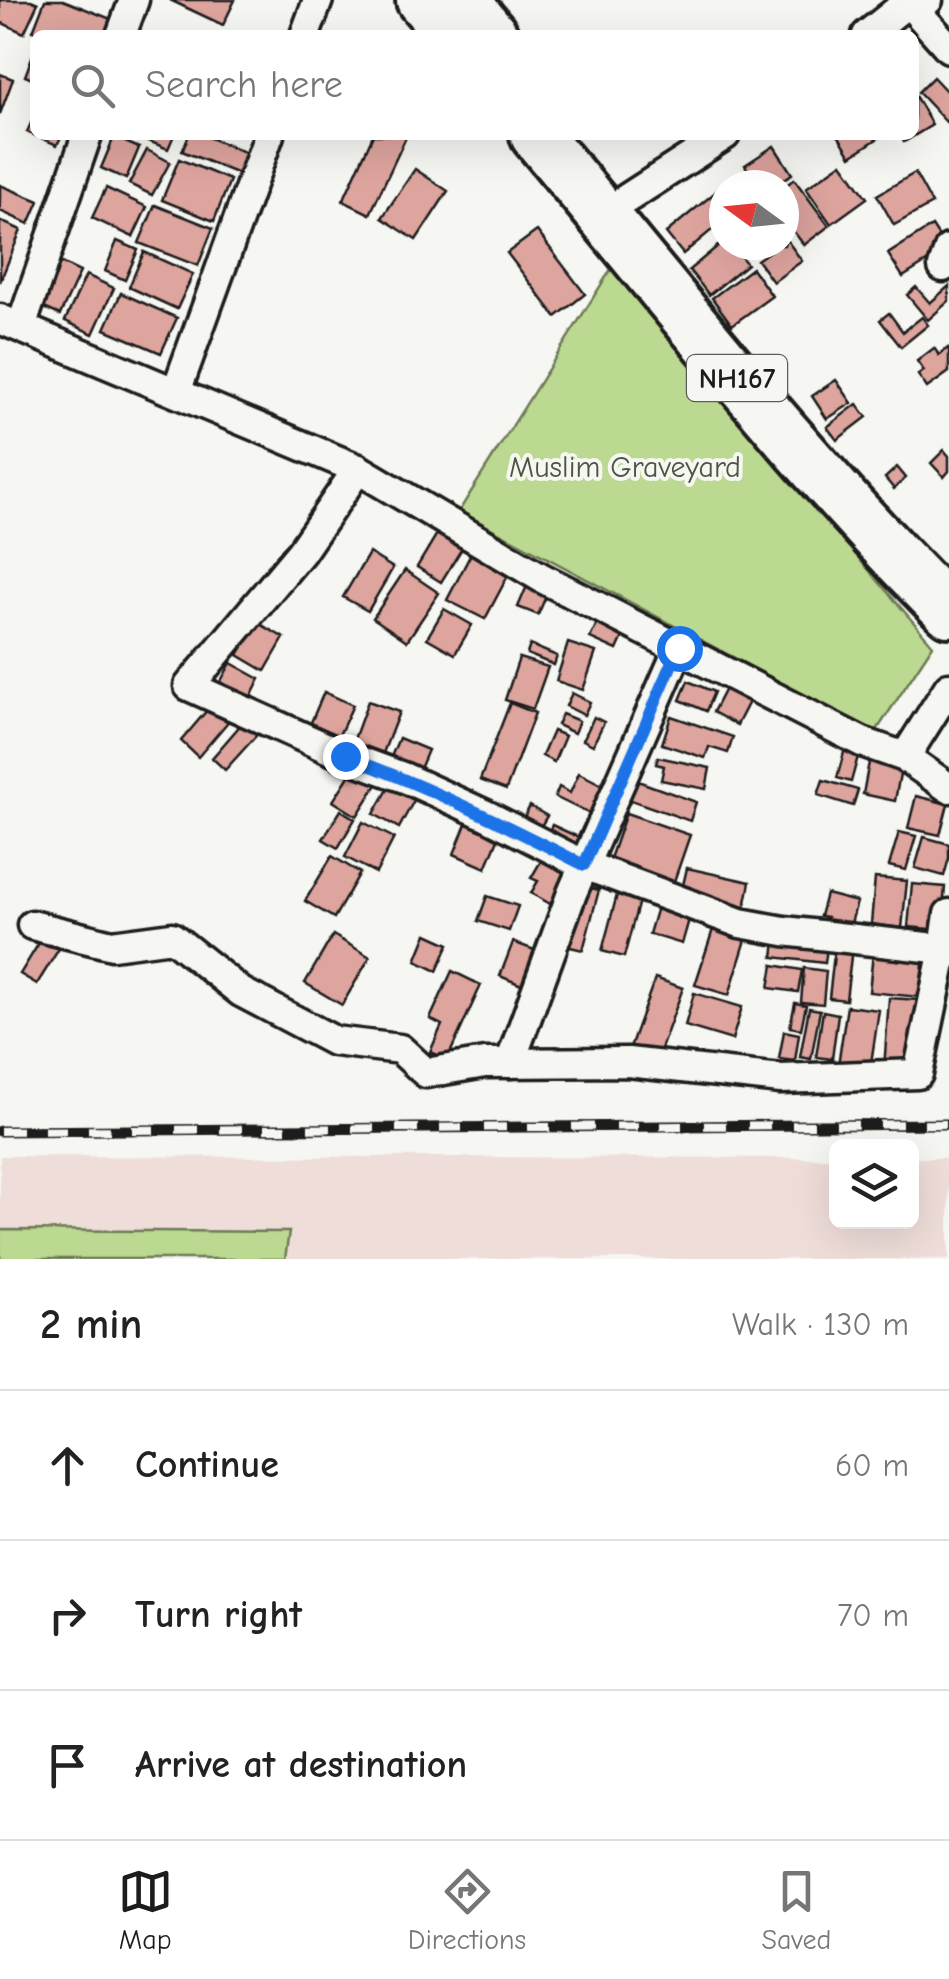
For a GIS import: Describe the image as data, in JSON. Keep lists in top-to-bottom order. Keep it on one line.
{"streets":{"highway":["NH167"]},"parks":["Muslim Graveyard"],"north":"left","page":{"search":"Search here","heading":["2 min","Walk · 130 m"],"list":[["Continue","60 m"],["Turn right","70 m"],"Arrive at destination"],"nav":["Map","Directions","Saved"]}}
